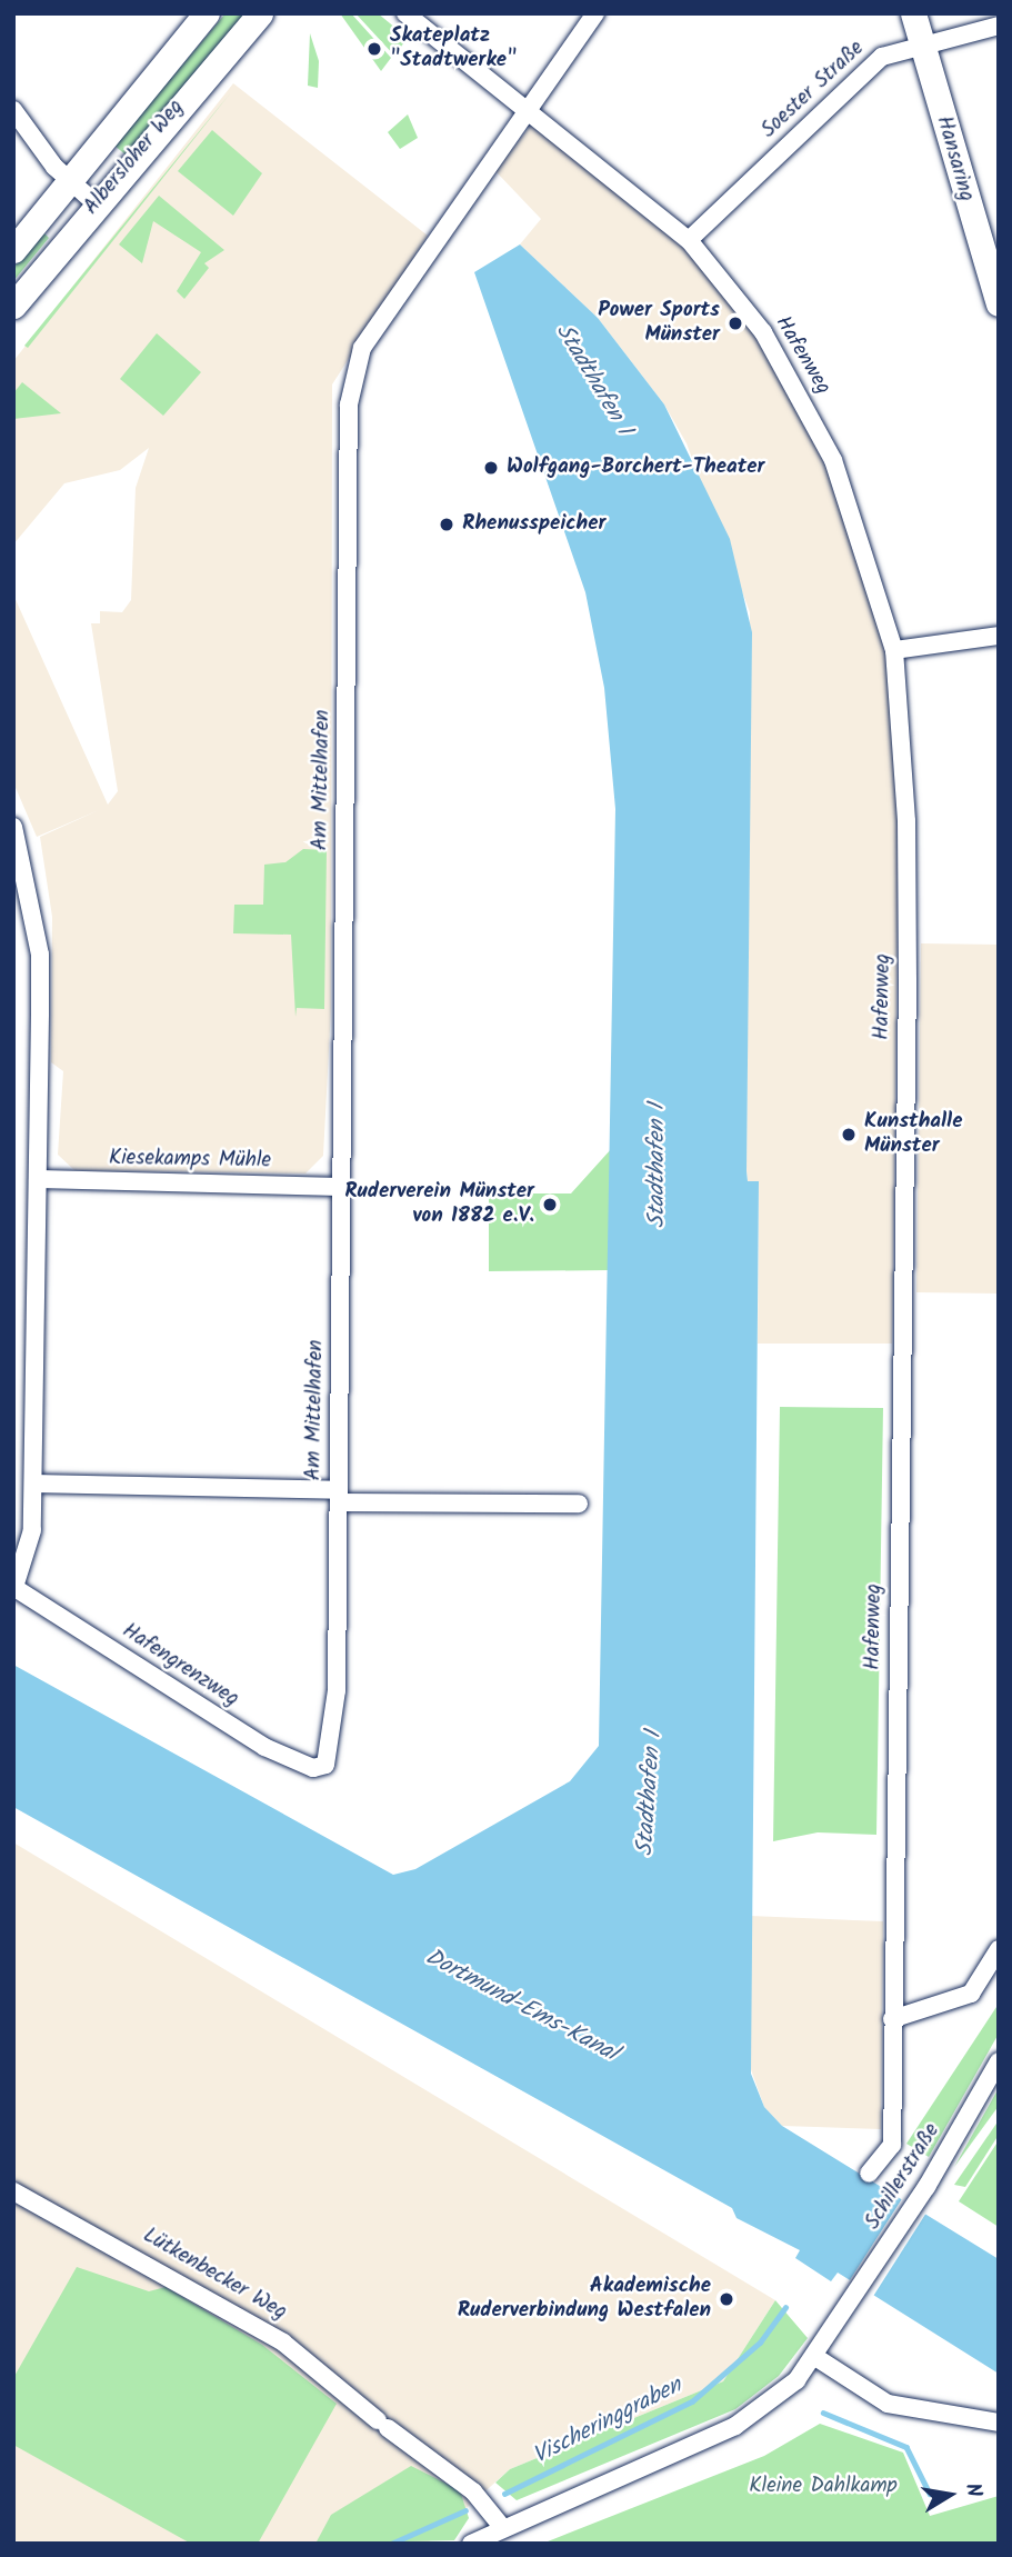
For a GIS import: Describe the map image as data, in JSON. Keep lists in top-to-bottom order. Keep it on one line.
{"streets":{"main road":["Albersloher Weg","Hansaring"],"street":["Soester Straße","Hafenweg","Am Mittelhafen","Kiesekamps Mühle","Hafengrenzweg","Schillerstraße","Lütkenbecker Weg"]},"crossings":[["Soester Straße","Hansaring"],["Soester Straße","Hafenweg"],["Hafenweg","Am Mittelhafen"],["Am Mittelhafen","Kiesekamps Mühle"],["Am Mittelhafen","Hafengrenzweg"]],"water":["Stadthafen 1","Dortmund-Ems-Kanal","Vischeringgraben"],"parks":["Kleine Dahlkamp"],"places":["Skateplatz \"Stadtwerke\"","Power Sports Münster","Wolfgang-Borchert-Theater","Rhenusspeicher","Kunsthalle Münster","Ruderverein Münster von 1882 e.V.","Akademische Ruderverbindung Westfalen"],"north":"right"}
